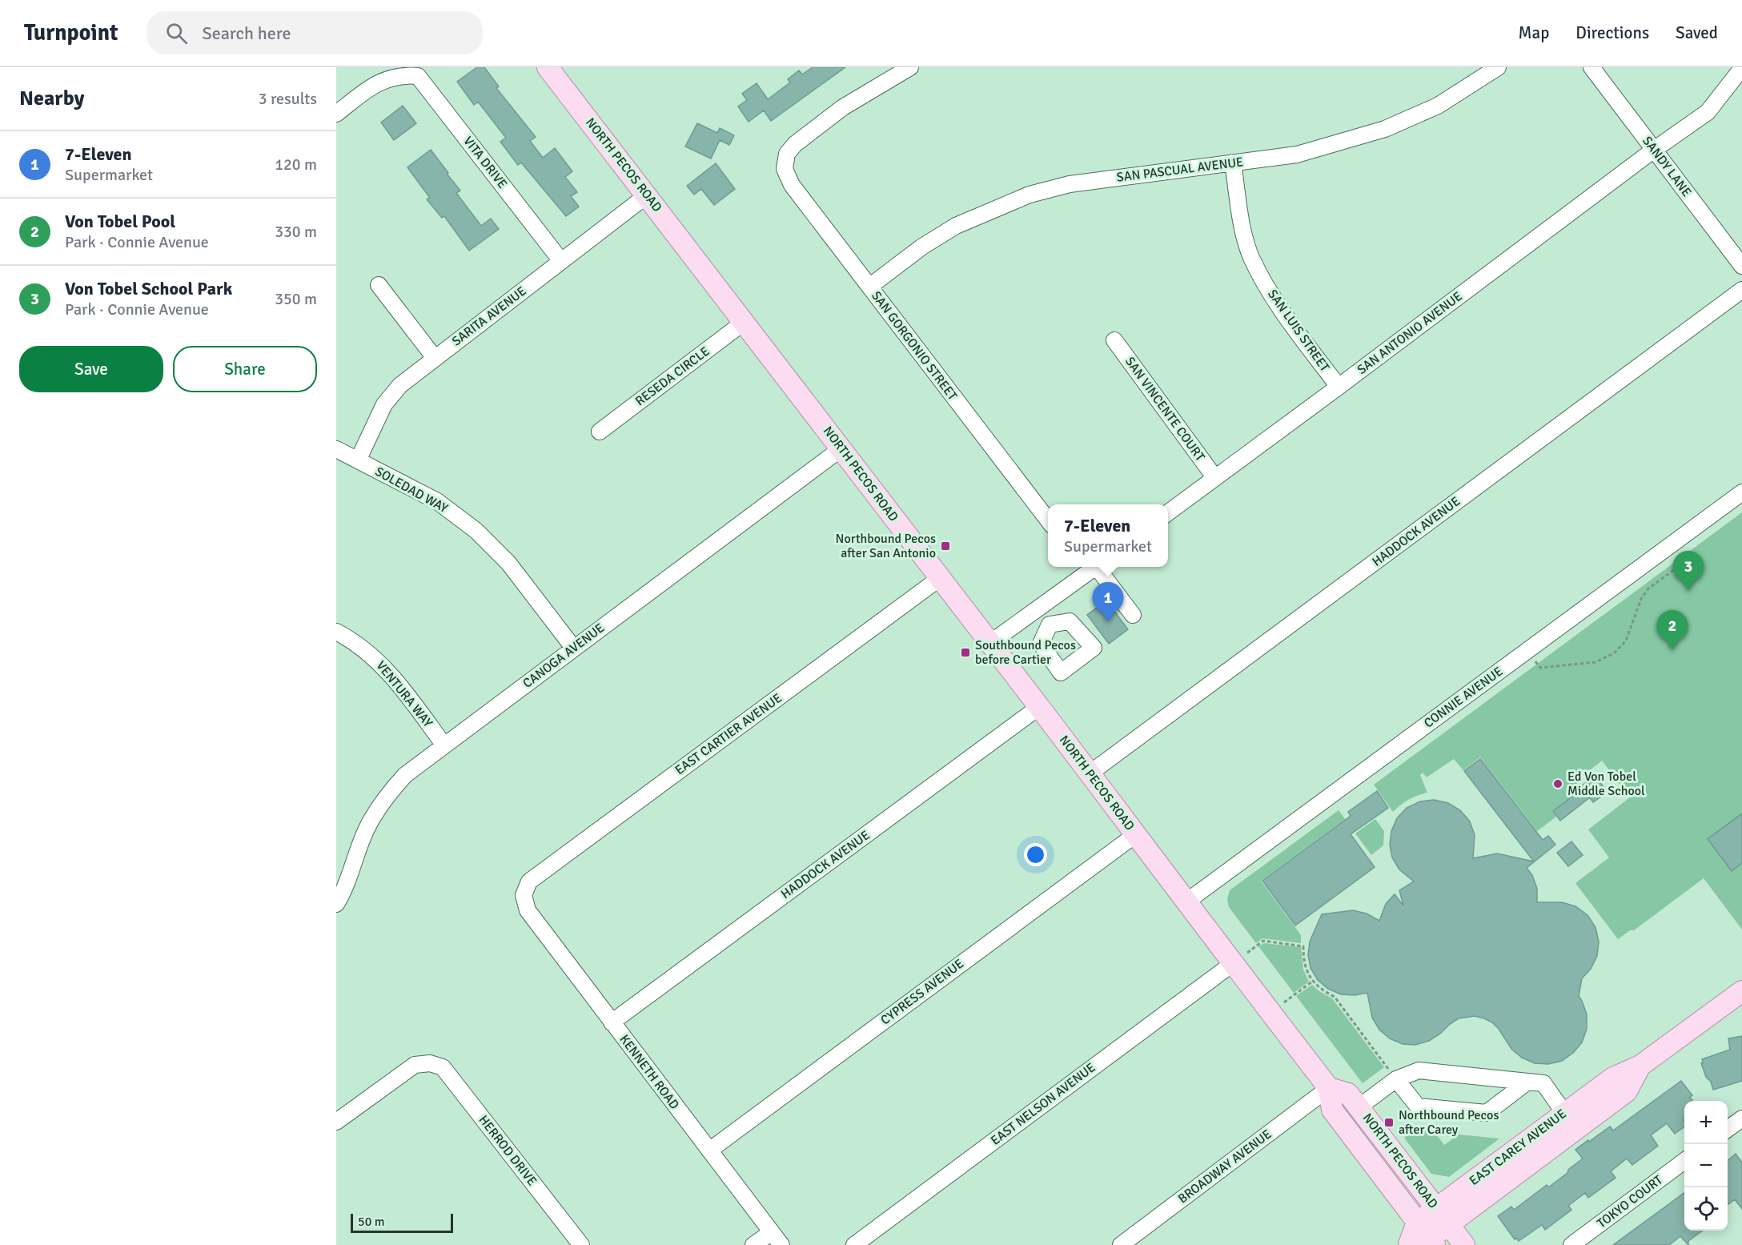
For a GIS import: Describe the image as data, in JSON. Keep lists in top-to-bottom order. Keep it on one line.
{"streets":{"main road":["NORTH PECOS ROAD","EAST CAREY AVENUE"],"street":["VITA DRIVE","SANDY LANE","SAN PASCUAL AVENUE","SARITA AVENUE","SAN LUIS STREET","SAN ANTONIO AVENUE","SAN GORGONIO STREET","RESEDA CIRCLE","SAN VINCENTE COURT","SOLEDAD WAY","HADDOCK AVENUE","CANOGA AVENUE","VENTURA WAY","CONNIE AVENUE","EAST CARTIER AVENUE","CYPRESS AVENUE","KENNETH ROAD","EAST NELSON AVENUE","HERROD DRIVE","BROADWAY AVENUE","TOKYO COURT"]},"crossings":[["VITA DRIVE","SARITA AVENUE"],["NORTH PECOS ROAD","SARITA AVENUE"],["NORTH PECOS ROAD","RESEDA CIRCLE"],["NORTH PECOS ROAD","HADDOCK AVENUE"],["NORTH PECOS ROAD","CANOGA AVENUE"],["NORTH PECOS ROAD","CONNIE AVENUE"],["NORTH PECOS ROAD","EAST CARTIER AVENUE"],["NORTH PECOS ROAD","CYPRESS AVENUE"],["NORTH PECOS ROAD","EAST NELSON AVENUE"],["NORTH PECOS ROAD","EAST CAREY AVENUE"],["NORTH PECOS ROAD","BROADWAY AVENUE"],["SANDY LANE","SAN ANTONIO AVENUE"],["SAN PASCUAL AVENUE","SAN LUIS STREET"],["SAN PASCUAL AVENUE","SAN GORGONIO STREET"],["SARITA AVENUE","SOLEDAD WAY"],["SAN LUIS STREET","SAN ANTONIO AVENUE"],["SAN ANTONIO AVENUE","SAN VINCENTE COURT"],["SOLEDAD WAY","CANOGA AVENUE"],["HADDOCK AVENUE","KENNETH ROAD"],["CANOGA AVENUE","VENTURA WAY"],["EAST CARTIER AVENUE","KENNETH ROAD"],["CYPRESS AVENUE","KENNETH ROAD"]],"places":{"transit":["Northbound Pecos after San Antonio","Southbound Pecos before Cartier","Northbound Pecos after Carey"],"other":["Ed Von Tobel Middle School"]},"scale_bar":"50 m","page":{"header":"Turnpoint","search":"Search here","nav":["Map","Directions","Saved"],"heading":["Nearby","3 results"],"list":[{"mark":"1","name":"7-Eleven","note":"Supermarket","value":"120 m"},{"mark":"2","name":"Von Tobel Pool","note":"Park · Connie Avenue","value":"330 m"},{"mark":"3","name":"Von Tobel School Park","note":"Park · Connie Avenue","value":"350 m"}],"buttons":["Save","Share"],"popup":["7-Eleven","Supermarket"],"pins":["3","1","2"],"map_buttons":["+","−"],"scale":"50 m"}}
